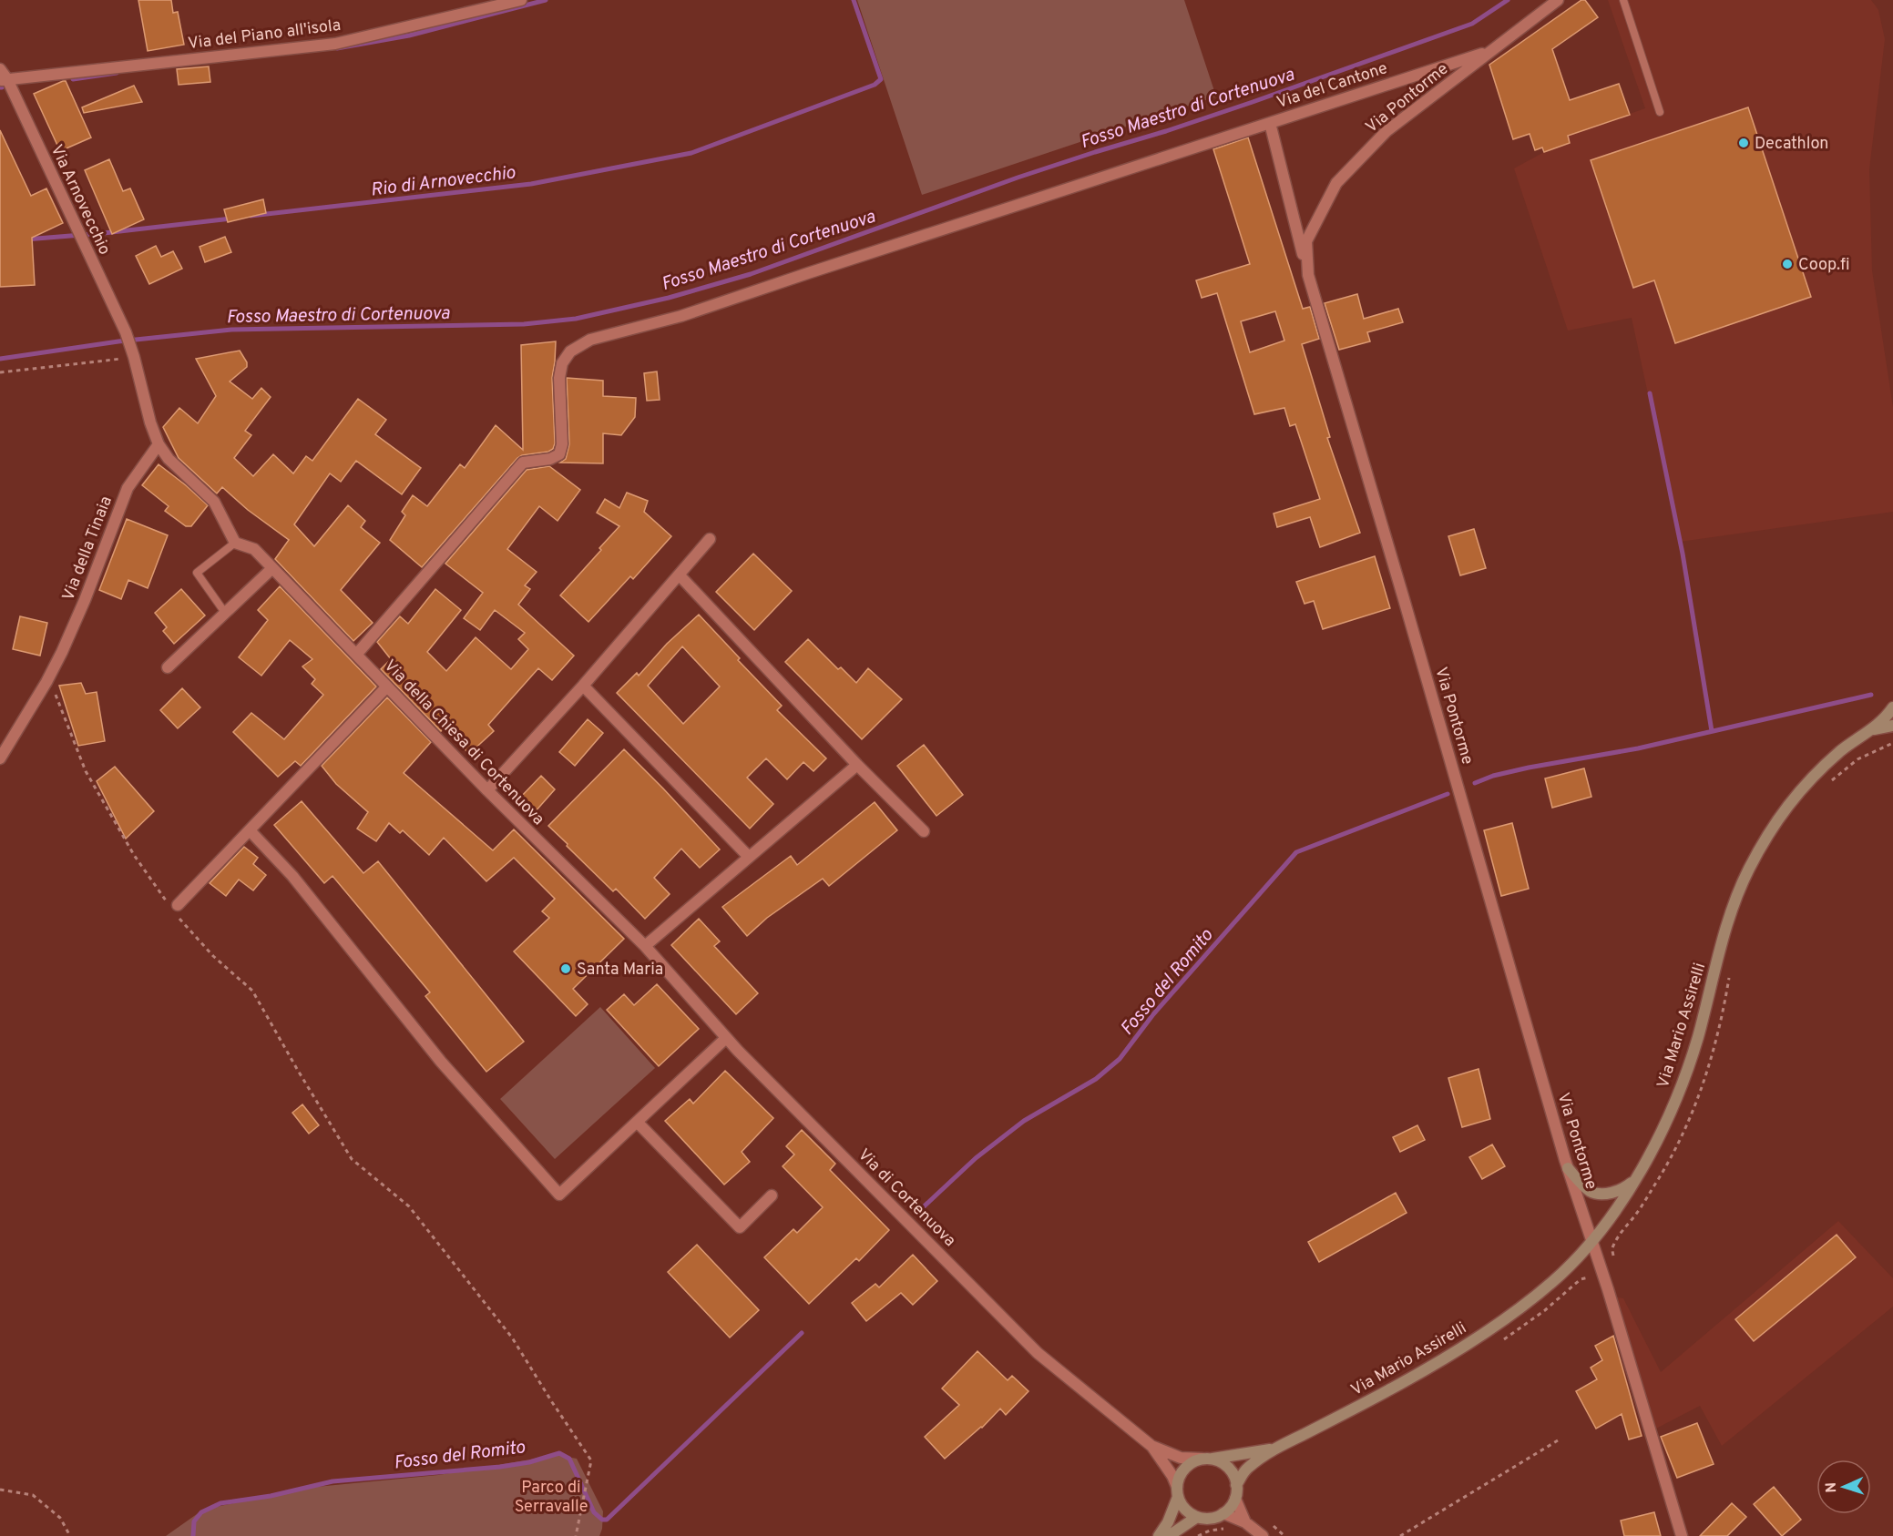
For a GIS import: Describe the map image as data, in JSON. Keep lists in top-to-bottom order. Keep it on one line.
{"streets":{"street":["Via del Piano all'isola","Via del Cantone","Via Pontorme","Via Arnovecchio","Via della Tinaia","Via della Chiesa di Cortenuova","Via Mario Assirelli","Via di Cortenuova"]},"crossings":[["Via del Piano all'isola","Via Arnovecchio"],["Via del Cantone","Via Pontorme"],["Via Pontorme","Via Mario Assirelli"],["Via della Chiesa di Cortenuova","Via di Cortenuova"]],"water":["Fosso Maestro di Cortenuova","Rio di Arnovecchio","Fosso del Romito"],"parks":["Parco di Serravalle"],"places":["Decathlon","Coop.fi","Santa Maria"],"north":"left"}
